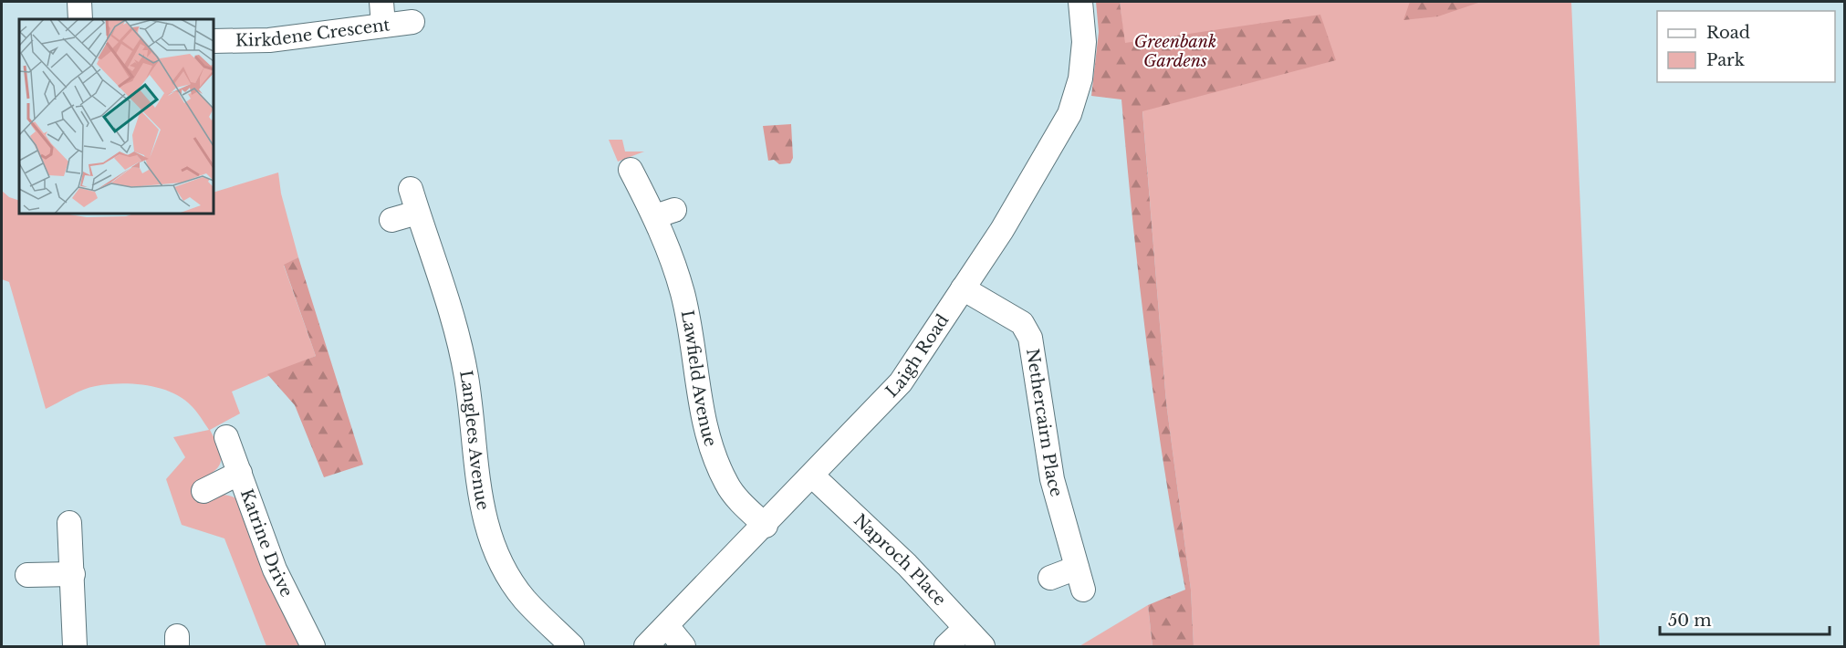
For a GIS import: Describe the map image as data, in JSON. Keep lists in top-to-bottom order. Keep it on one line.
{"streets":{"street":["Kirkdene Crescent","Laigh Road","Lawfield Avenue","Nethercairn Place","Langlees Avenue","Katrine Drive","Naproch Place"]},"crossings":[["Laigh Road","Lawfield Avenue"],["Laigh Road","Nethercairn Place"],["Laigh Road","Naproch Place"]],"parks":["Greenbank Gardens"],"legend":["Road","Park"],"scale_bar":"50 m"}
